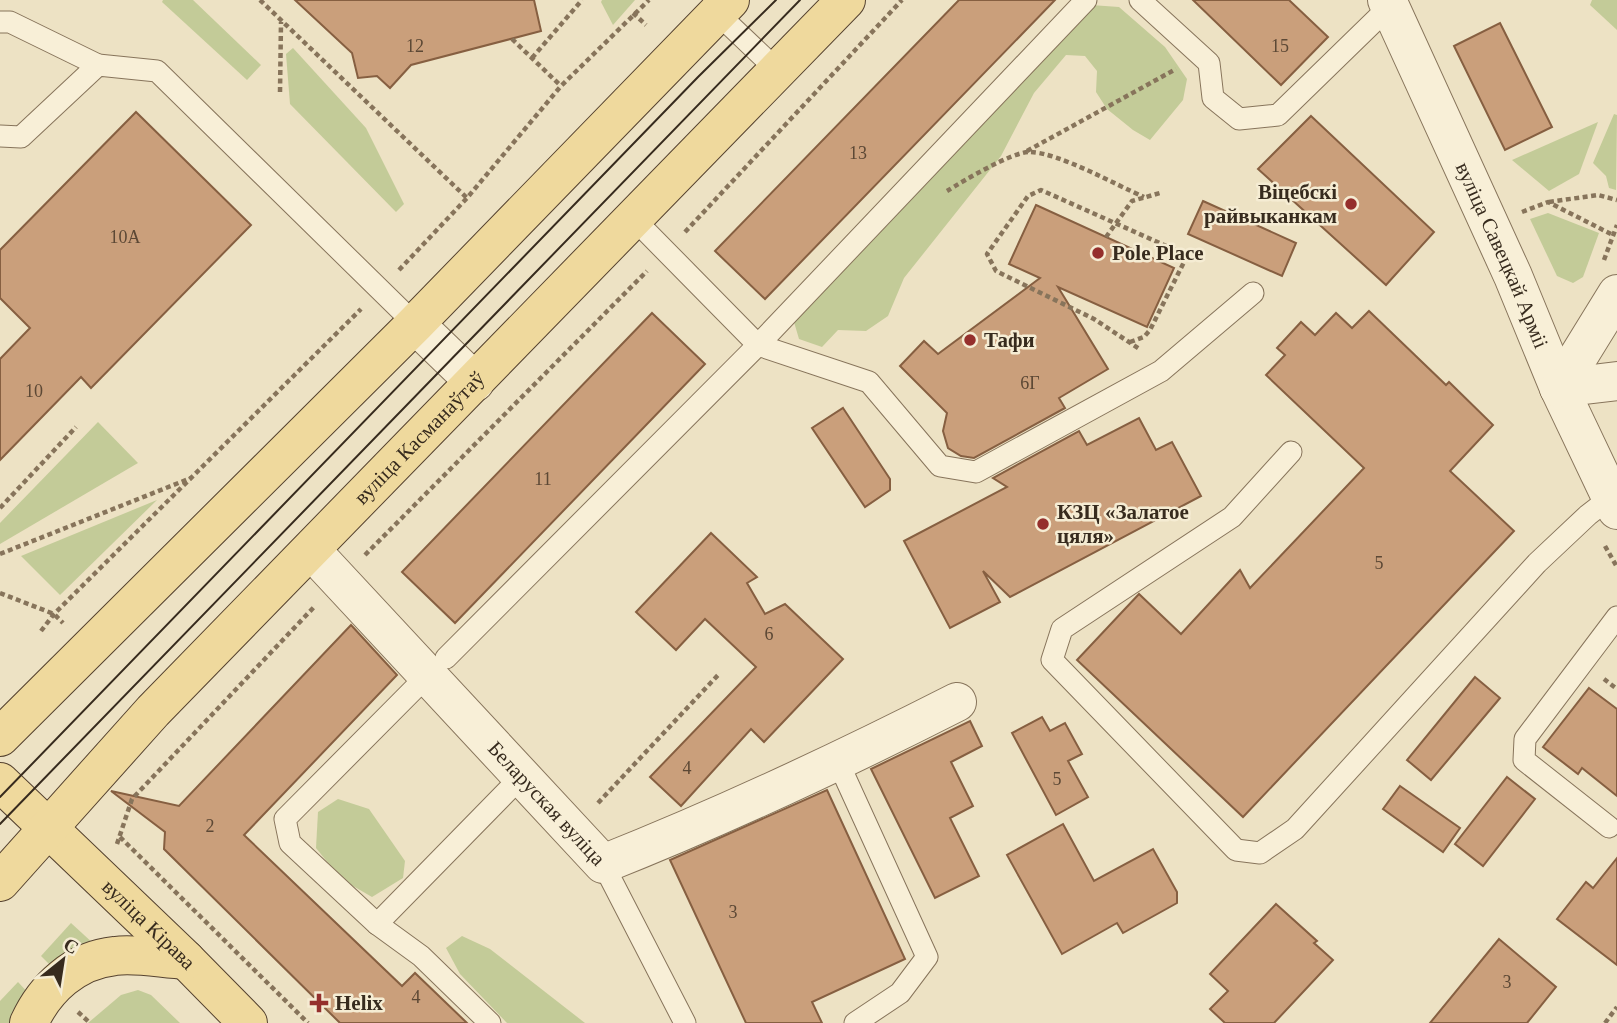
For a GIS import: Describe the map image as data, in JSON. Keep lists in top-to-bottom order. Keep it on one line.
{"streets":{"main road":["вуліца Касманаўтаў","вуліца Кірава"],"street":["вуліца Савецкай Арміі","Беларуская вуліца"]},"crossings":[["вуліца Касманаўтаў","Беларуская вуліца"],["вуліца Касманаўтаў","вуліца Кірава"]],"places":{"other":["Віцебскі райвыканкам","Pole Place","Тафи","КЗЦ «Залатое цяля»"],"health":["Helix"]},"house_numbers":["12","15","13","10А","6Г","10","11","5","6","4","5","2","3","3","4"],"north":"top right"}
